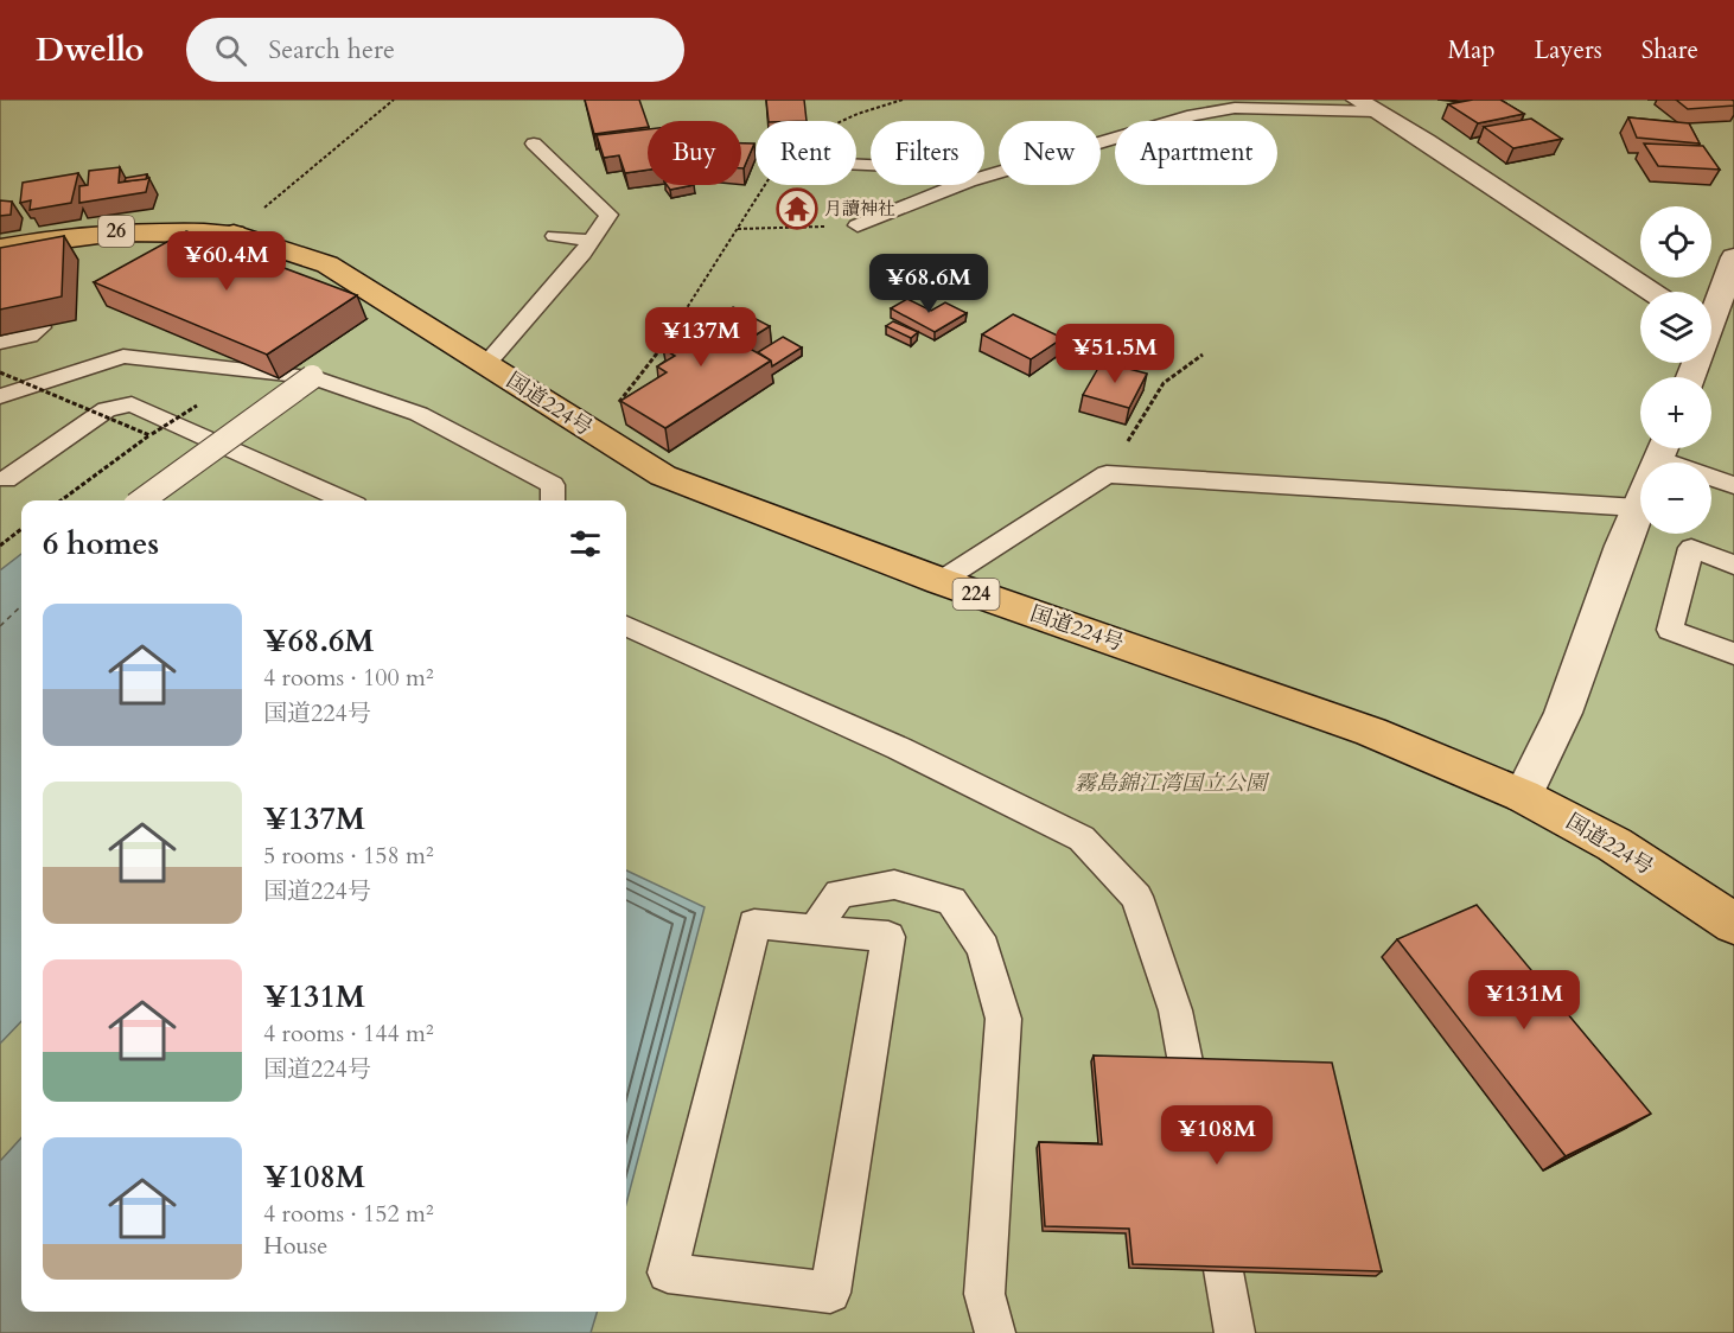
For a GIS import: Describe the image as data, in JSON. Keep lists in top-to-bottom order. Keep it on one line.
{"streets":{"main road":["26","国道224号","224"]},"crossings":[["26","国道224号"]],"parks":["霧島錦江湾国立公園"],"places":{"temple":["月讀神社"]},"page":{"header":"Dwello","search":"Search here","nav":["Map","Layers","Share"],"chip":["Buy","Rent","Filters","New","Apartment"],"map_buttons":["+","−"],"price":["¥60.4M","¥68.6M","¥137M","¥51.5M","¥131M","¥108M"],"heading":"6 homes","list":[{"name":"¥68.6M","note":"4 rooms · 100 m² · 国道224号"},{"name":"¥137M","note":"5 rooms · 158 m² · 国道224号"},{"name":"¥131M","note":"4 rooms · 144 m² · 国道224号"},{"name":"¥108M","note":"4 rooms · 152 m² · House"}]}}
